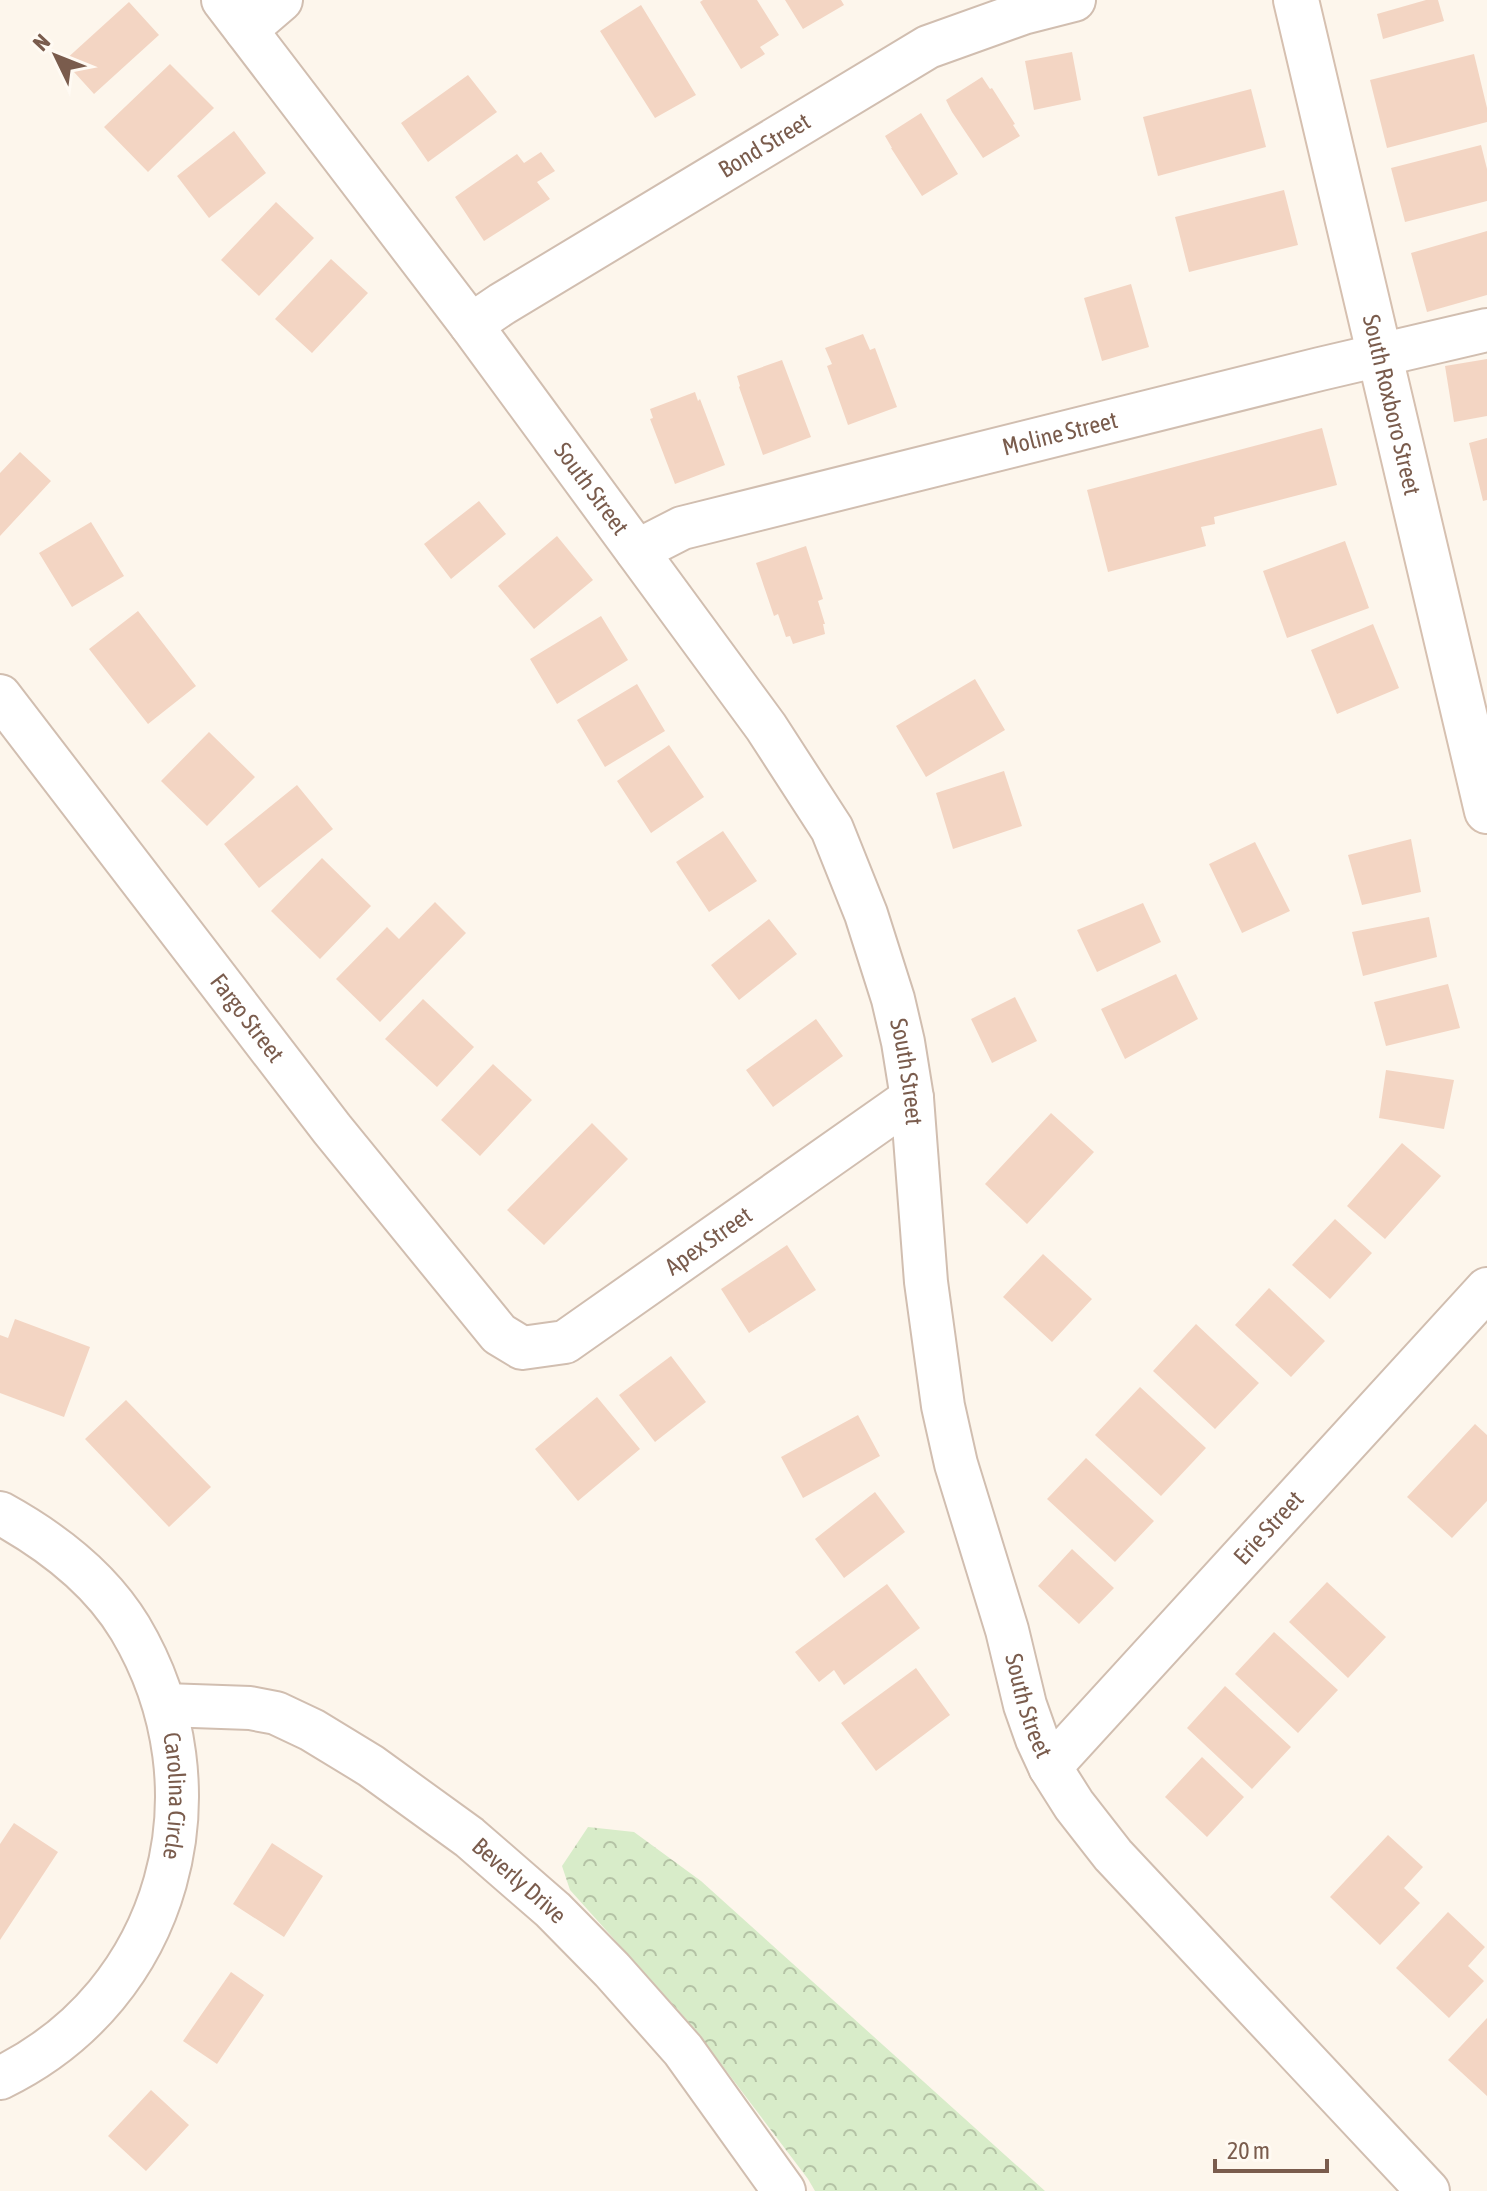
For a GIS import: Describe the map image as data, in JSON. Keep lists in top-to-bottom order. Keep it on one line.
{"streets":{"street":["Bond Street","South Roxboro Street","Moline Street","South Street","Fargo Street","Apex Street","Erie Street","Carolina Circle","Beverly Drive"]},"crossings":[["Bond Street","South Street"],["South Roxboro Street","Moline Street"],["Moline Street","South Street"],["South Street","Apex Street"],["South Street","Erie Street"],["Fargo Street","Apex Street"],["Carolina Circle","Beverly Drive"]],"scale_bar":"20 m","north":"top left"}
